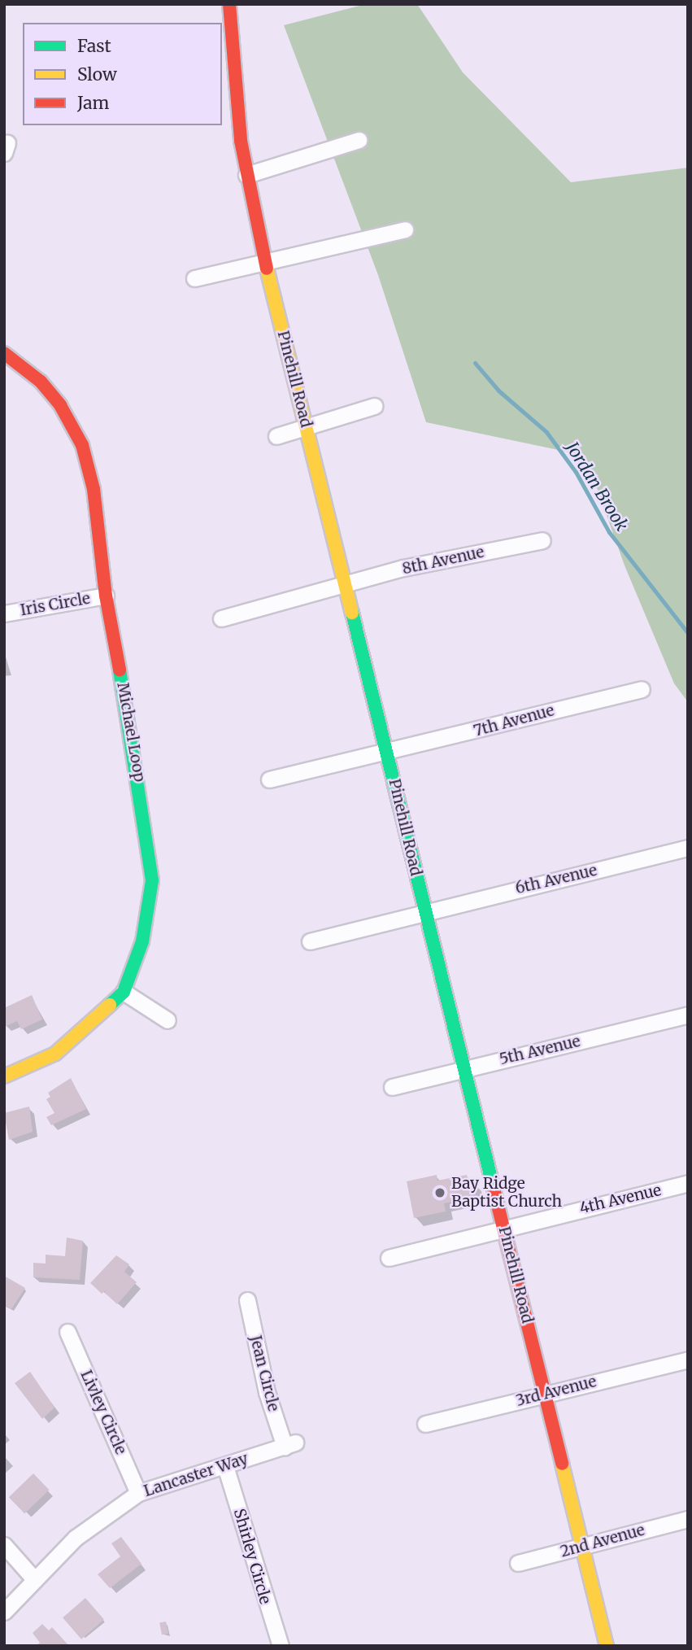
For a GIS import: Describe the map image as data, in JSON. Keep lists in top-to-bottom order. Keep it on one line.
{"streets":{"street":["Pinehill Road","8th Avenue","Iris Circle","7th Avenue","Michael Loop","6th Avenue","5th Avenue","4th Avenue","Jean Circle","3rd Avenue","Livley Circle","Lancaster Way","2nd Avenue","Shirley Circle"]},"crossings":[["Pinehill Road","8th Avenue"],["Pinehill Road","7th Avenue"],["Pinehill Road","6th Avenue"],["Pinehill Road","5th Avenue"],["Pinehill Road","4th Avenue"],["Pinehill Road","3rd Avenue"],["Pinehill Road","2nd Avenue"],["Iris Circle","Michael Loop"],["Jean Circle","Lancaster Way"],["Livley Circle","Lancaster Way"],["Lancaster Way","Shirley Circle"]],"water":["Jordan Brook"],"places":["Bay Ridge Baptist Church"],"legend":["Fast","Slow","Jam"]}
